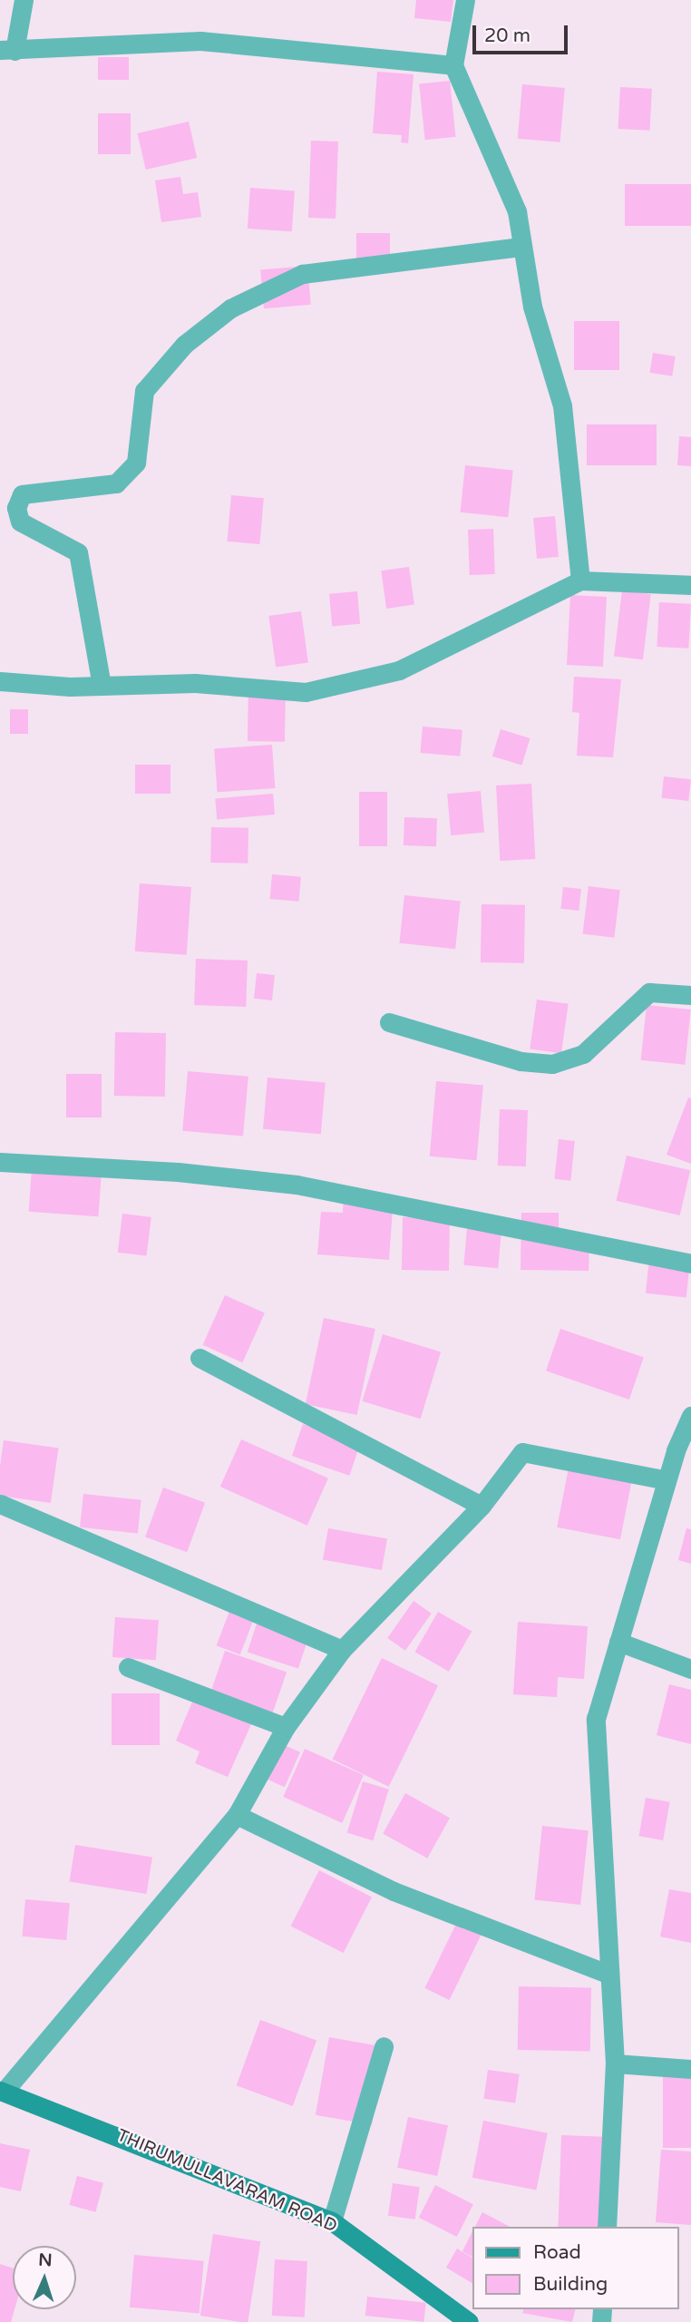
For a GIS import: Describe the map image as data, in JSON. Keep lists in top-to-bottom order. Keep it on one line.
{"streets":{"street":["THIRUMULLAVARAM ROAD"]},"legend":["Road","Building"],"scale_bar":"20 m","north":"top"}
